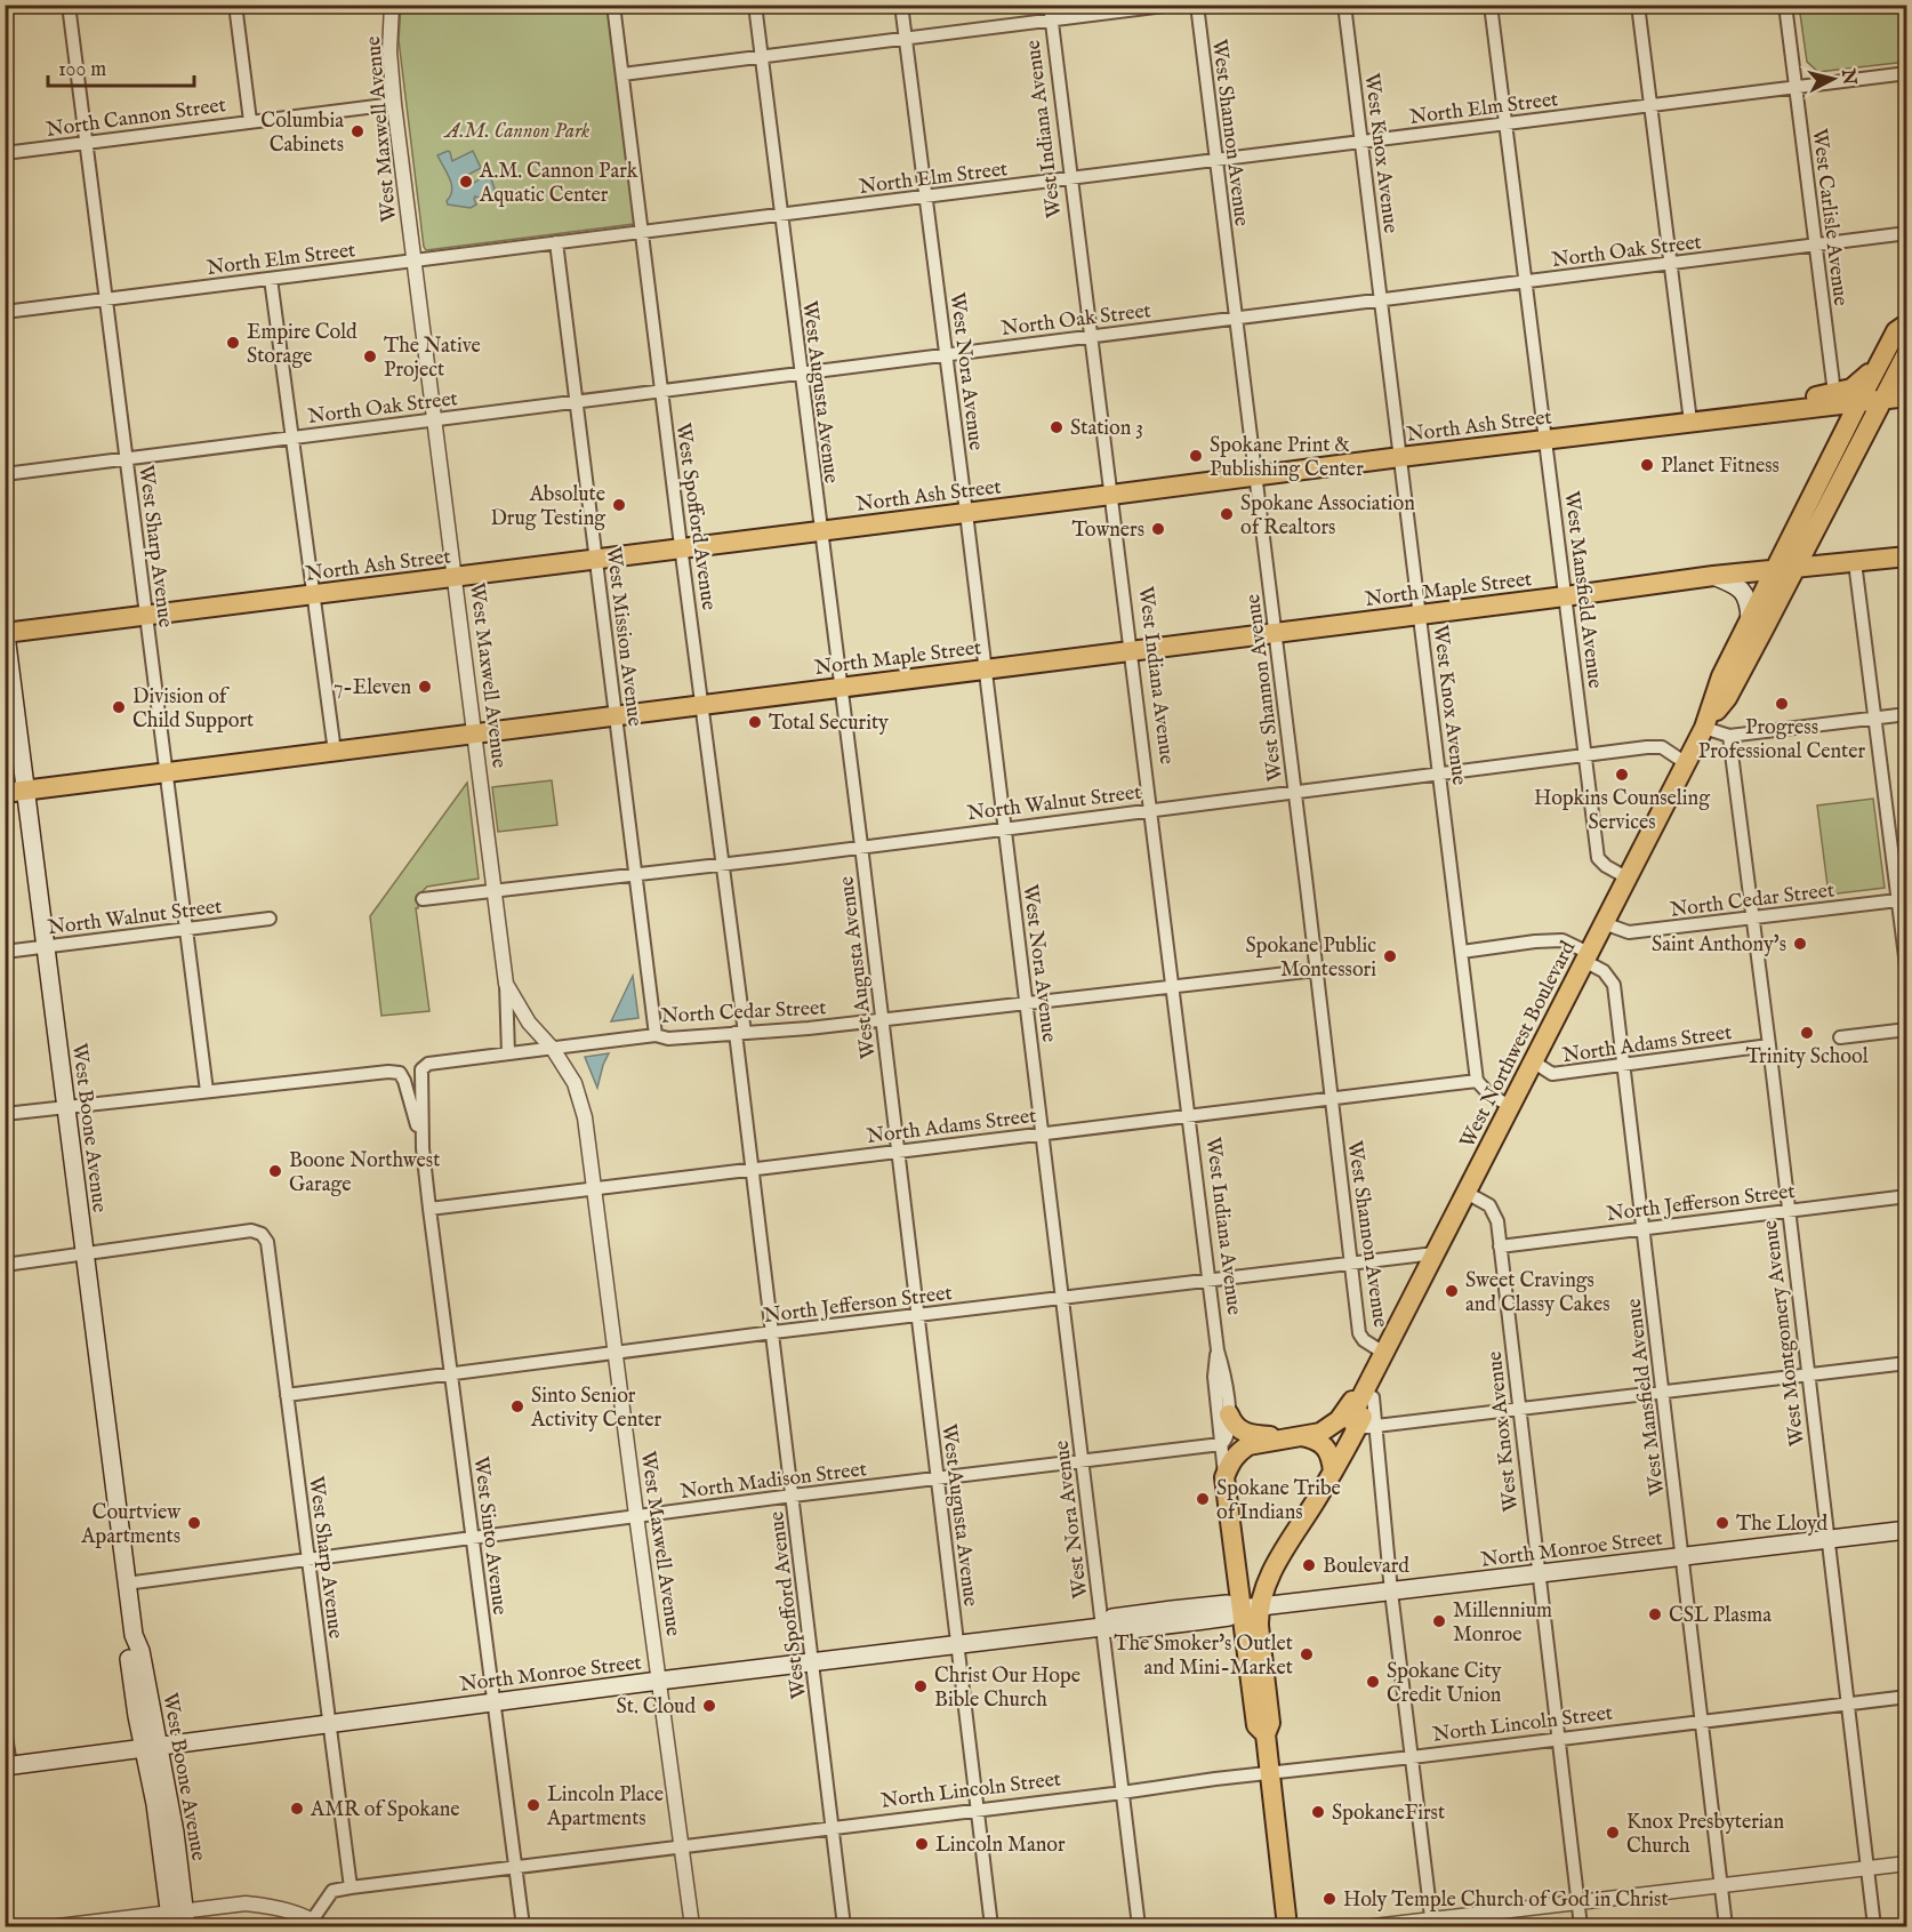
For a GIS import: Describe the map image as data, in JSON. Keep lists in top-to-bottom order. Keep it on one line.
{"streets":{"main road":["West Indiana Avenue","North Ash Street","North Maple Street","West Northwest Boulevard","West Boone Avenue","North Monroe Street"],"street":["North Elm Street","North Cannon Street","West Maxwell Avenue","West Shannon Avenue","West Knox Avenue","West Carlisle Avenue","North Oak Street","West Nora Avenue","West Augusta Avenue","West Spofford Avenue","West Sharp Avenue","West Mansfield Avenue","West Mission Avenue","North Walnut Street","North Cedar Street","North Adams Street","North Jefferson Street","West Montgomery Avenue","North Madison Street","West Sinto Avenue","North Lincoln Street"]},"crossings":[["North Elm Street","West Maxwell Avenue"],["North Elm Street","West Indiana Avenue"],["North Elm Street","West Shannon Avenue"],["North Elm Street","West Knox Avenue"],["North Elm Street","West Carlisle Avenue"],["North Elm Street","West Nora Avenue"],["North Elm Street","West Augusta Avenue"],["North Elm Street","West Spofford Avenue"],["North Elm Street","West Sharp Avenue"],["North Elm Street","West Mansfield Avenue"],["North Elm Street","West Mission Avenue"],["North Cannon Street","West Maxwell Avenue"],["North Cannon Street","West Sharp Avenue"],["West Maxwell Avenue","North Oak Street"],["West Maxwell Avenue","North Ash Street"],["West Maxwell Avenue","North Maple Street"],["West Maxwell Avenue","North Walnut Street"],["West Maxwell Avenue","North Cedar Street"],["West Maxwell Avenue","North Adams Street"],["West Maxwell Avenue","North Jefferson Street"],["West Maxwell Avenue","North Madison Street"],["West Maxwell Avenue","North Monroe Street"],["West Maxwell Avenue","North Lincoln Street"],["West Indiana Avenue","North Oak Street"],["West Indiana Avenue","North Ash Street"],["West Indiana Avenue","North Maple Street"],["West Indiana Avenue","North Walnut Street"],["West Indiana Avenue","North Cedar Street"],["West Indiana Avenue","North Adams Street"],["West Indiana Avenue","West Northwest Boulevard"],["West Indiana Avenue","North Jefferson Street"],["West Indiana Avenue","North Madison Street"],["West Indiana Avenue","North Monroe Street"],["West Indiana Avenue","North Lincoln Street"],["West Shannon Avenue","North Oak Street"],["West Shannon Avenue","North Ash Street"],["West Shannon Avenue","North Maple Street"],["West Shannon Avenue","North Walnut Street"],["West Shannon Avenue","North Cedar Street"],["West Shannon Avenue","North Adams Street"],["West Shannon Avenue","West Northwest Boulevard"],["West Shannon Avenue","North Jefferson Street"],["West Knox Avenue","North Oak Street"],["West Knox Avenue","North Ash Street"],["West Knox Avenue","North Maple Street"],["West Knox Avenue","North Walnut Street"],["West Knox Avenue","North Adams Street"],["West Knox Avenue","West Northwest Boulevard"],["West Knox Avenue","North Jefferson Street"],["West Knox Avenue","North Monroe Street"],["West Knox Avenue","North Lincoln Street"],["West Carlisle Avenue","North Oak Street"],["North Oak Street","West Nora Avenue"],["North Oak Street","West Augusta Avenue"],["North Oak Street","West Spofford Avenue"],["North Oak Street","West Sharp Avenue"],["North Oak Street","West Mansfield Avenue"],["North Oak Street","West Mission Avenue"],["West Nora Avenue","North Ash Street"],["West Nora Avenue","North Maple Street"],["West Nora Avenue","North Walnut Street"],["West Nora Avenue","North Cedar Street"],["West Nora Avenue","North Adams Street"],["West Nora Avenue","North Jefferson Street"],["West Nora Avenue","North Madison Street"],["West Nora Avenue","North Monroe Street"],["West Nora Avenue","North Lincoln Street"],["West Augusta Avenue","North Ash Street"],["West Augusta Avenue","North Maple Street"],["West Augusta Avenue","North Walnut Street"],["West Augusta Avenue","North Cedar Street"],["West Augusta Avenue","North Adams Street"],["West Augusta Avenue","North Jefferson Street"],["West Augusta Avenue","North Madison Street"],["West Augusta Avenue","North Monroe Street"],["West Augusta Avenue","North Lincoln Street"],["North Ash Street","West Spofford Avenue"],["North Ash Street","West Sharp Avenue"],["North Ash Street","West Mansfield Avenue"],["North Ash Street","West Mission Avenue"],["North Ash Street","West Boone Avenue"],["West Spofford Avenue","North Maple Street"],["West Spofford Avenue","North Walnut Street"],["West Spofford Avenue","North Cedar Street"],["West Spofford Avenue","North Adams Street"],["West Spofford Avenue","North Jefferson Street"],["West Spofford Avenue","North Madison Street"],["West Spofford Avenue","North Monroe Street"],["West Spofford Avenue","North Lincoln Street"],["West Sharp Avenue","North Maple Street"],["West Sharp Avenue","North Walnut Street"],["West Sharp Avenue","West Boone Avenue"],["West Sharp Avenue","North Jefferson Street"],["West Sharp Avenue","North Madison Street"],["West Sharp Avenue","West Sinto Avenue"],["West Sharp Avenue","North Monroe Street"],["West Sharp Avenue","North Lincoln Street"],["North Maple Street","West Mansfield Avenue"],["North Maple Street","West Mission Avenue"],["North Maple Street","West Boone Avenue"],["West Mansfield Avenue","North Walnut Street"],["West Mansfield Avenue","North Adams Street"],["West Mansfield Avenue","West Northwest Boulevard"],["West Mansfield Avenue","North Jefferson Street"],["West Mansfield Avenue","North Monroe Street"],["West Mansfield Avenue","North Lincoln Street"],["West Mission Avenue","North Walnut Street"],["West Mission Avenue","North Cedar Street"],["North Walnut Street","West Northwest Boulevard"],["North Walnut Street","West Boone Avenue"],["North Cedar Street","West Northwest Boulevard"],["North Cedar Street","West Montgomery Avenue"],["North Cedar Street","West Sinto Avenue"],["North Adams Street","West Northwest Boulevard"],["North Adams Street","West Montgomery Avenue"],["North Adams Street","West Sinto Avenue"],["West Northwest Boulevard","North Jefferson Street"],["West Boone Avenue","North Madison Street"],["West Boone Avenue","North Monroe Street"],["West Boone Avenue","North Lincoln Street"],["North Jefferson Street","West Montgomery Avenue"],["North Jefferson Street","West Sinto Avenue"],["West Montgomery Avenue","North Monroe Street"],["West Montgomery Avenue","North Lincoln Street"],["North Madison Street","West Sinto Avenue"],["West Sinto Avenue","North Monroe Street"],["West Sinto Avenue","North Lincoln Street"]],"parks":["A.M. Cannon Park"],"places":["Columbia Cabinets","A.M. Cannon Park Aquatic Center","Empire Cold Storage","The Native Project","Station 3","Spokane Print & Publishing Center","Planet Fitness","Absolute Drug Testing","Spokane Association of Realtors","Towners","7-Eleven","Progress Professional Center","Division of Child Support","Total Security","Hopkins Counseling Services","Saint Anthony's","Spokane Public Montessori","Trinity School","Boone Northwest Garage","Sweet Cravings and Classy Cakes","Sinto Senior Activity Center","Spokane Tribe of Indians","Courtview Apartments","The Lloyd","Boulevard","CSL Plasma","Millennium Monroe","The Smoker's Outlet and Mini-Market","Spokane City Credit Union","Christ Our Hope Bible Church","St. Cloud","Lincoln Place Apartments","AMR of Spokane","SpokaneFirst","Knox Presbyterian Church","Lincoln Manor","Holy Temple Church of God in Christ"],"scale_bar":"100 m","north":"right"}
